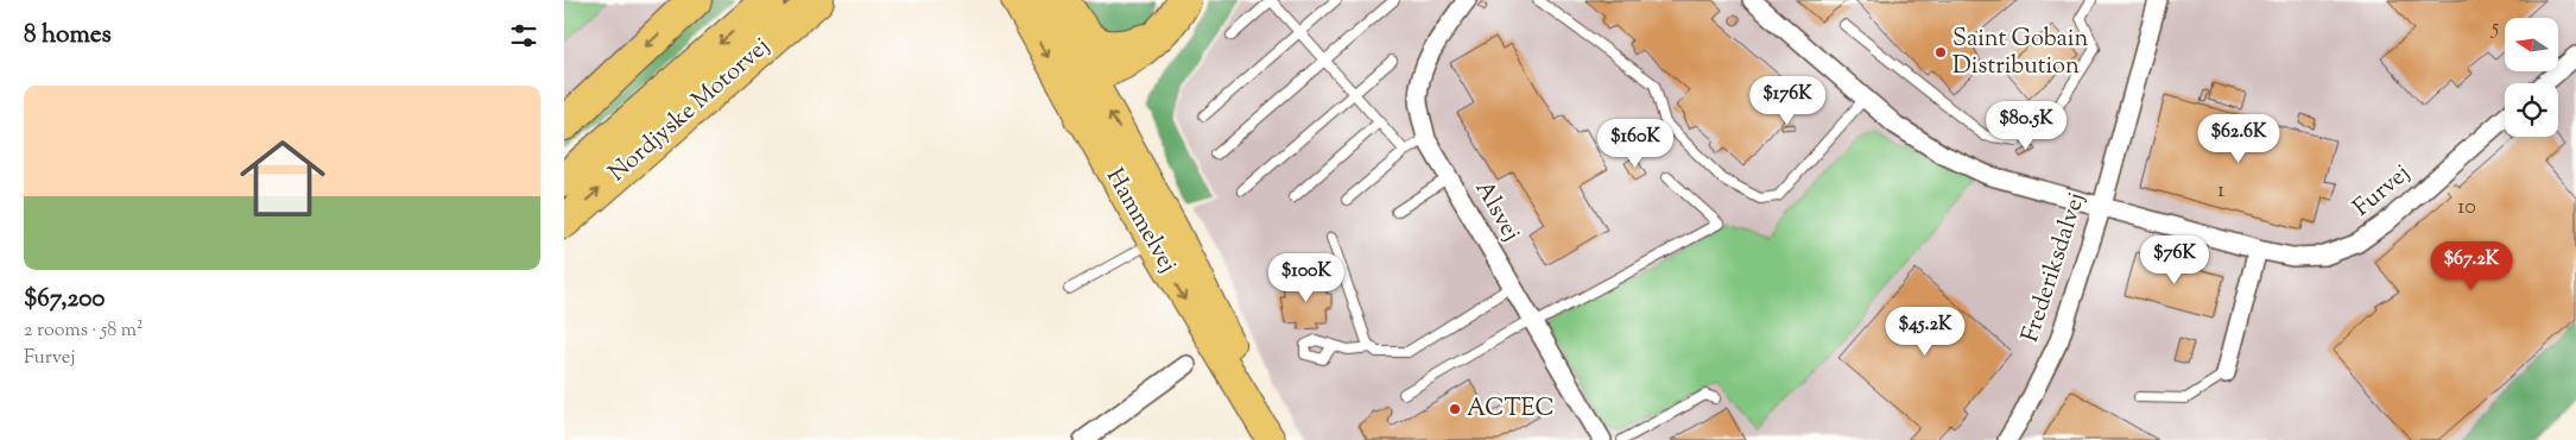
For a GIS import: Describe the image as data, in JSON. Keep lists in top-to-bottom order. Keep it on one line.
{"streets":{"highway":["Nordjyske Motorvej"],"main road":["Hammelvej"],"street":["Furvej","Alsvej","Frederiksdalvej"]},"crossings":[["Furvej","Frederiksdalvej"]],"places":["Saint Gobain Distribution","ACTEC"],"house_numbers":["5","1","10"],"north":"left","page":{"heading":"8 homes","list":[{"name":"$67,200","note":"2 rooms · 58 m² · Furvej"}],"price":["$176K","$80.5K","$62.6K","$160K","$76K","$67.2K","$100K","$45.2K"]}}
